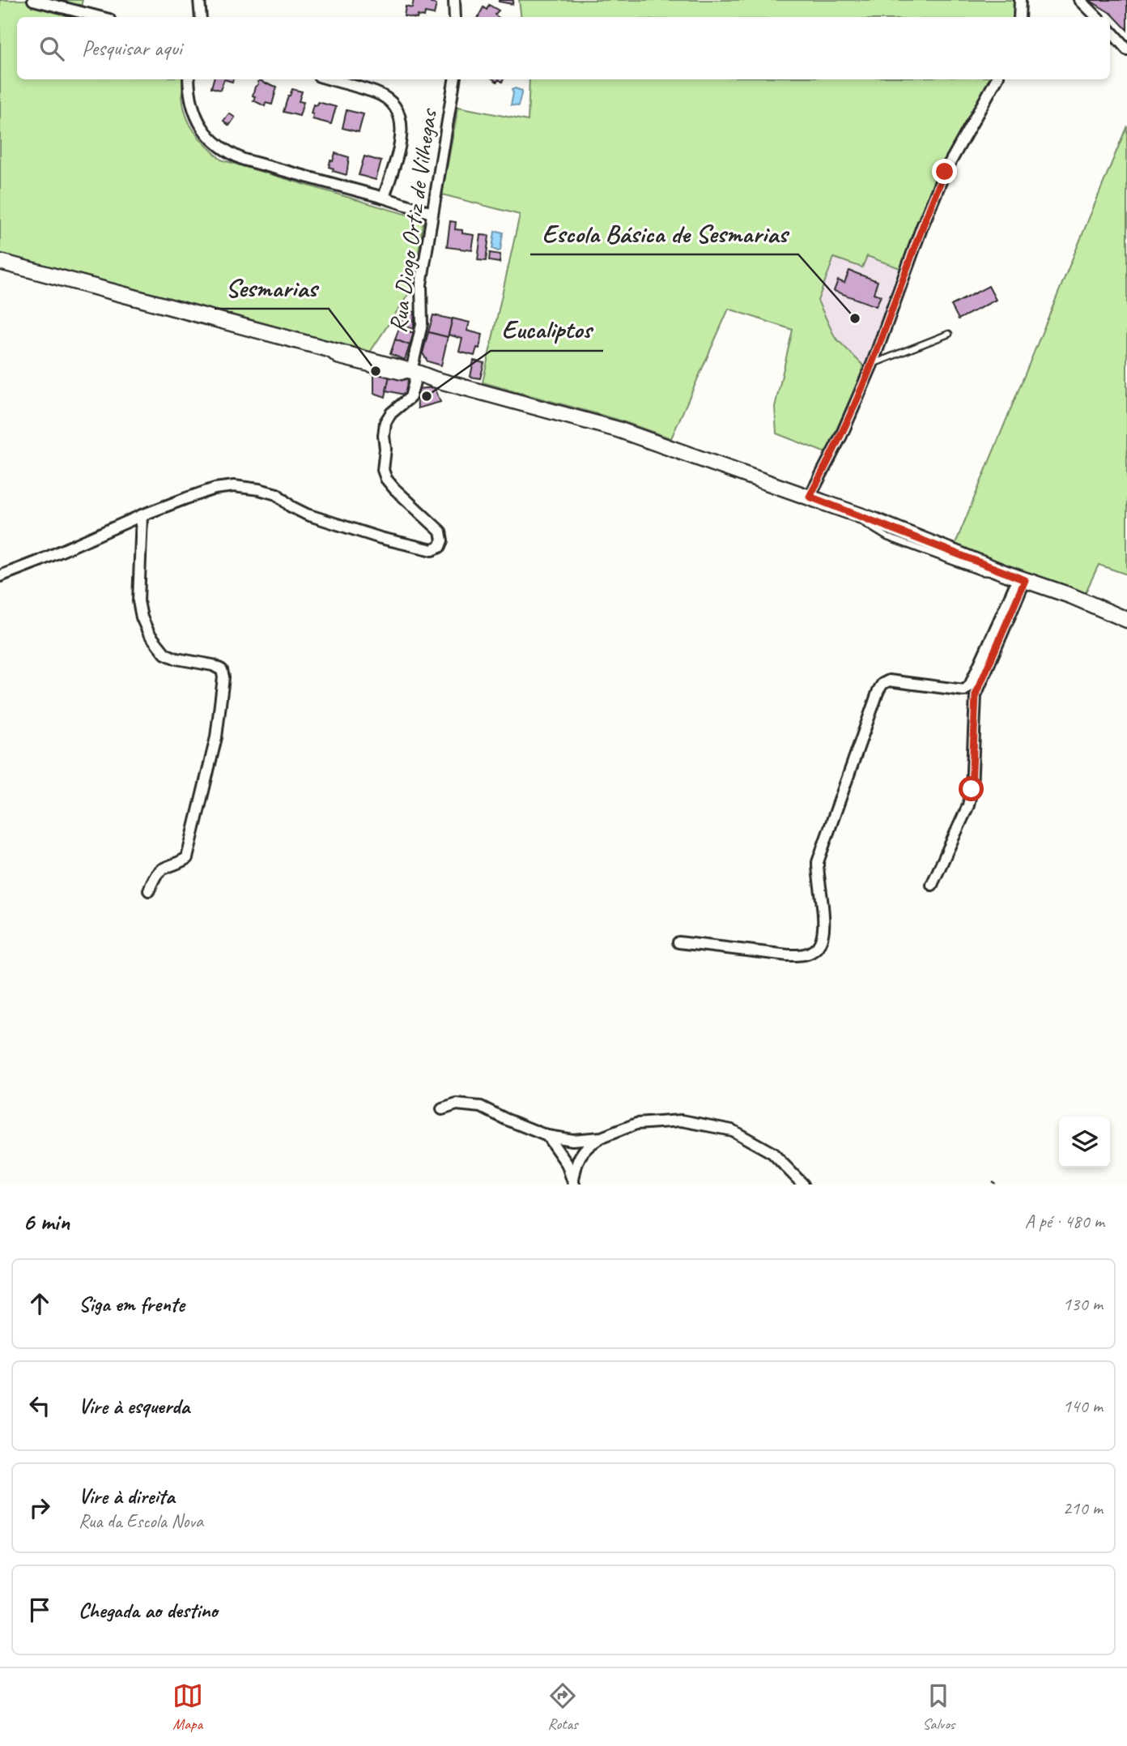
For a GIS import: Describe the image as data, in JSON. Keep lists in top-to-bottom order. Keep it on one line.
{"streets":{"street":["Rua Diogo Ortiz de Vilhegas"]},"places":["Escola Básica de Sesmarias","Sesmarias","Eucaliptos"],"page":{"search":"Pesquisar aqui","heading":["6 min","A pé · 480 m"],"list":[["Siga em frente","130 m"],["Vire à esquerda","140 m"],["Vire à direita","Rua da Escola Nova","210 m"],"Chegada ao destino"],"nav":["Mapa","Rotas","Salvos"]}}
